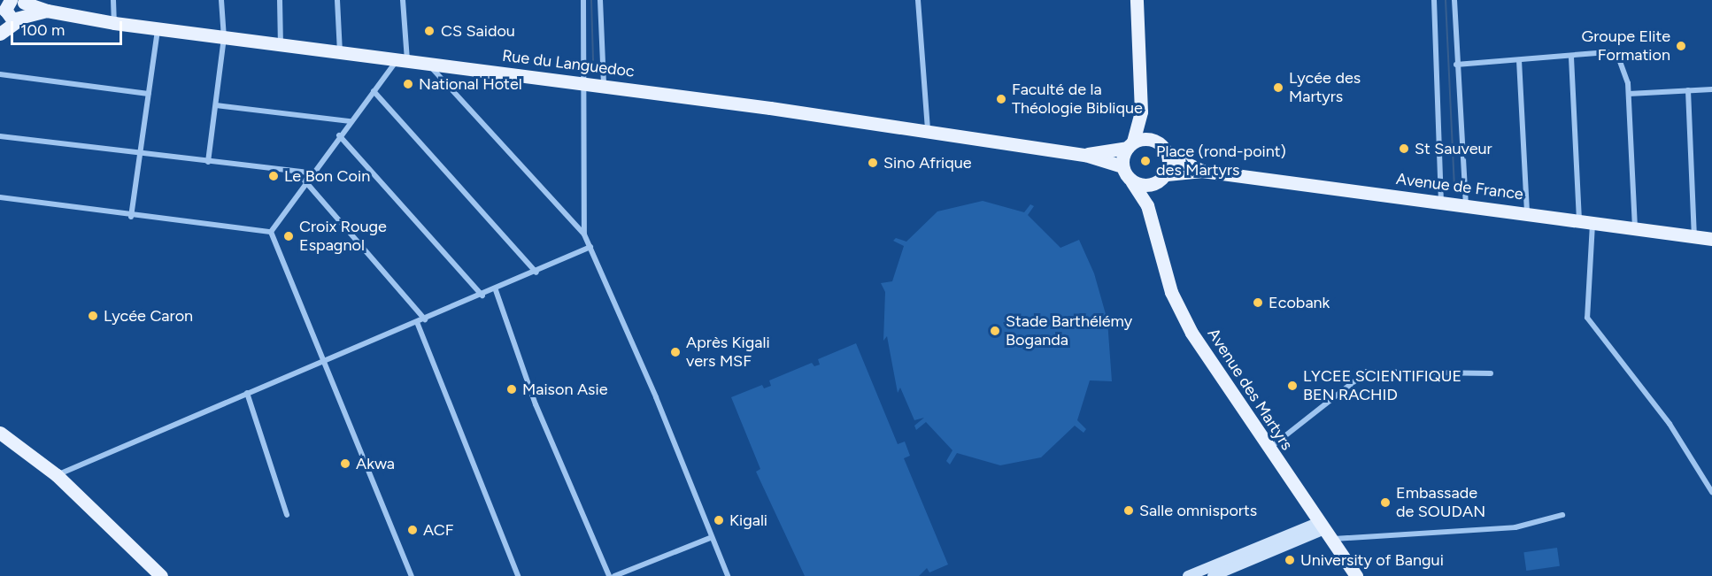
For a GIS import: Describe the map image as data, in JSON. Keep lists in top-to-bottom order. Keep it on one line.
{"streets":{"main road":["Rue du Languedoc","Avenue de France","Avenue des Martyrs"]},"crossings":[["Rue du Languedoc","Avenue de France"],["Rue du Languedoc","Avenue des Martyrs"],["Avenue de France","Avenue des Martyrs"]],"places":["CS Saidou","Groupe Elite Formation","National Hotel","Lycée des Martyrs","Faculté de la Théologie Biblique","St Sauveur","Place (rond-point) des Martyrs","Sino Afrique","Le Bon Coin","Croix Rouge Espagnol","Ecobank","Lycée Caron","Stade Barthélémy Boganda","Après Kigali vers MSF","LYCEE SCIENTIFIQUE BEN RACHID","Maison Asie","Akwa","Embassade de SOUDAN","Salle omnisports","Kigali","ACF","University of Bangui"],"scale_bar":"100 m"}
